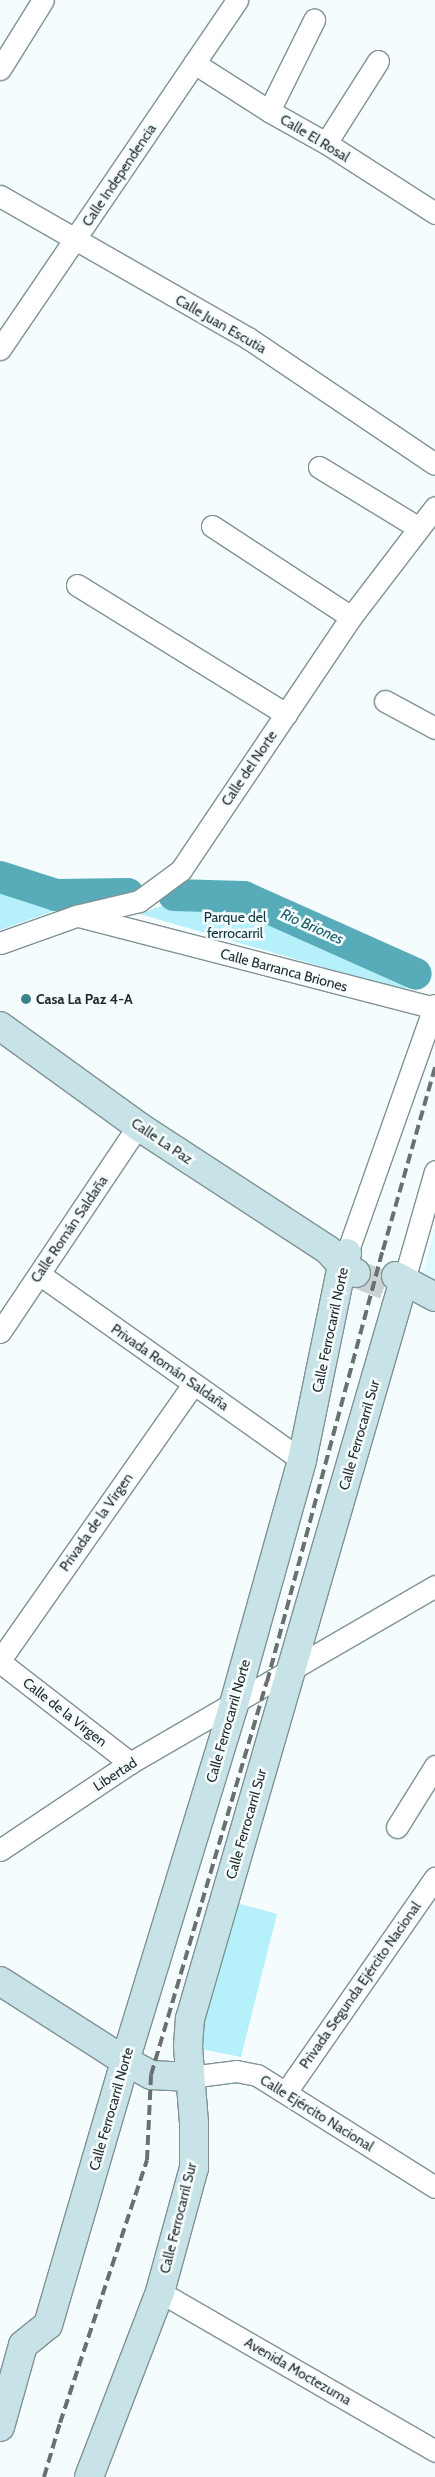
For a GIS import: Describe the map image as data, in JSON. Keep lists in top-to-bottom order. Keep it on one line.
{"streets":{"main road":["Calle La Paz","Calle Ferrocarril Norte","Calle Ferrocarril Sur"],"street":["Calle El Rosal","Calle Independencia","Calle Juan Escutia","Calle del Norte","Calle Barranca Briones","Calle Román Saldaña","Privada Román Saldaña","Privada de la Virgen","Calle de la Virgen","Libertad","Privada Segunda Ejército Nacional","Calle Ejército Nacional","Avenida Moctezuma"]},"crossings":[["Calle El Rosal","Calle Independencia"],["Calle Independencia","Calle Juan Escutia"],["Calle del Norte","Calle Barranca Briones"],["Calle Barranca Briones","Calle Ferrocarril Norte"],["Calle La Paz","Calle Román Saldaña"],["Calle La Paz","Calle Ferrocarril Norte"],["Calle Román Saldaña","Privada Román Saldaña"],["Calle Ferrocarril Norte","Privada Román Saldaña"],["Calle Ferrocarril Norte","Libertad"],["Privada Román Saldaña","Privada de la Virgen"],["Calle Ferrocarril Sur","Libertad"],["Calle Ferrocarril Sur","Calle Ejército Nacional"],["Calle Ferrocarril Sur","Avenida Moctezuma"],["Privada de la Virgen","Calle de la Virgen"],["Calle de la Virgen","Libertad"],["Privada Segunda Ejército Nacional","Calle Ejército Nacional"]],"water":["Rio Briones"],"parks":["Parque del ferrocarril"],"places":["Casa La Paz 4-A"]}
